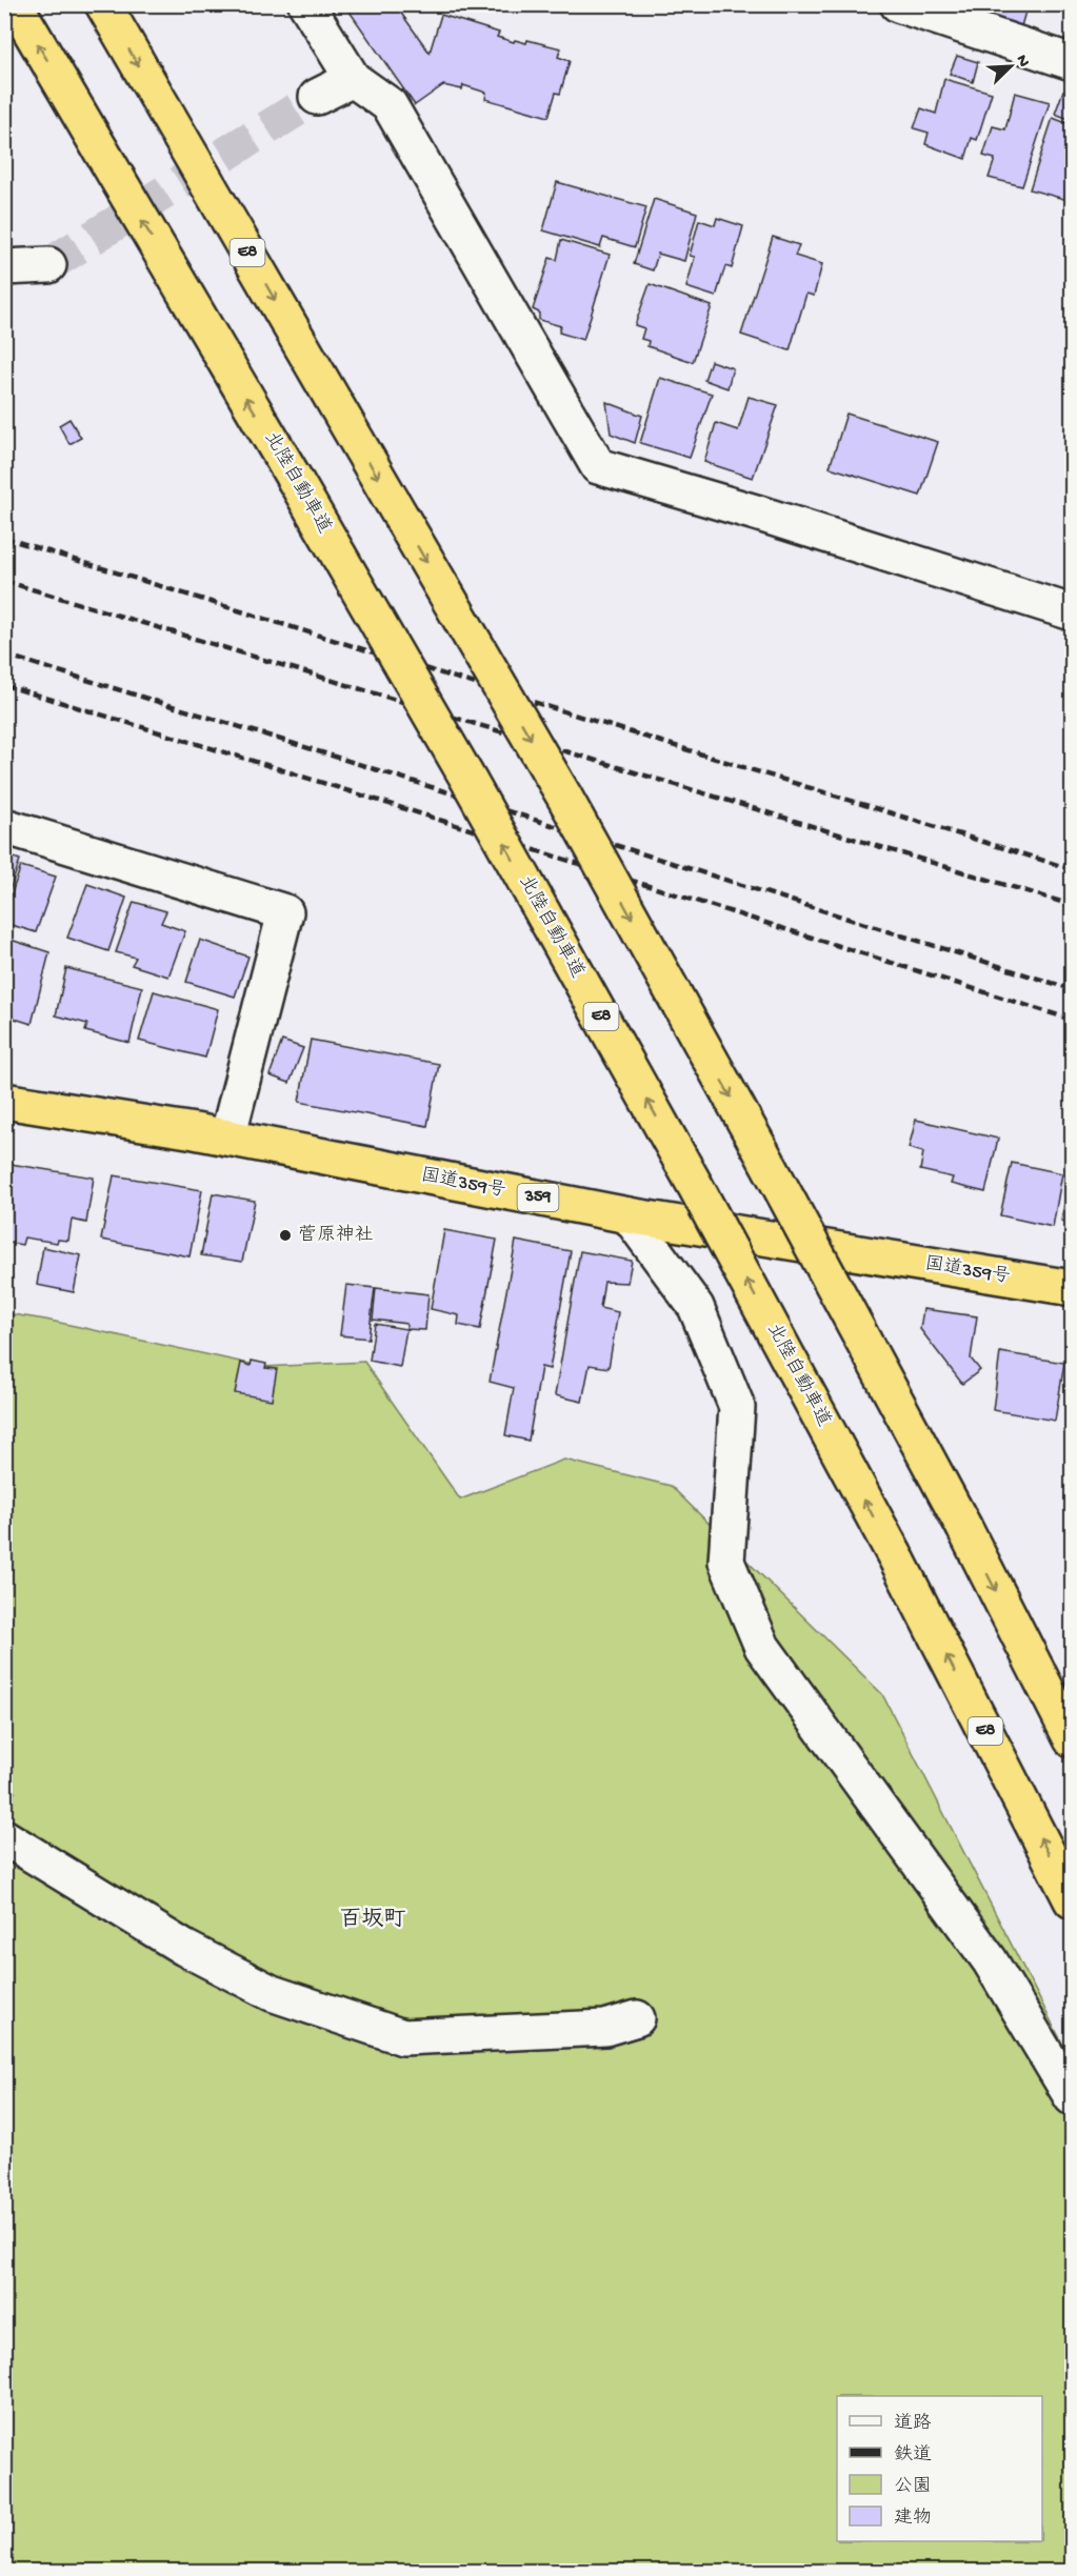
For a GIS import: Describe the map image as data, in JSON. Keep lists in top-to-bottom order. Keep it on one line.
{"streets":{"highway":["E8","北陸自動車道","国道359号","359"]},"districts":["百坂町"],"places":["菅原神社"],"legend":["道路","鉄道","公園","建物"],"north":"top right"}
